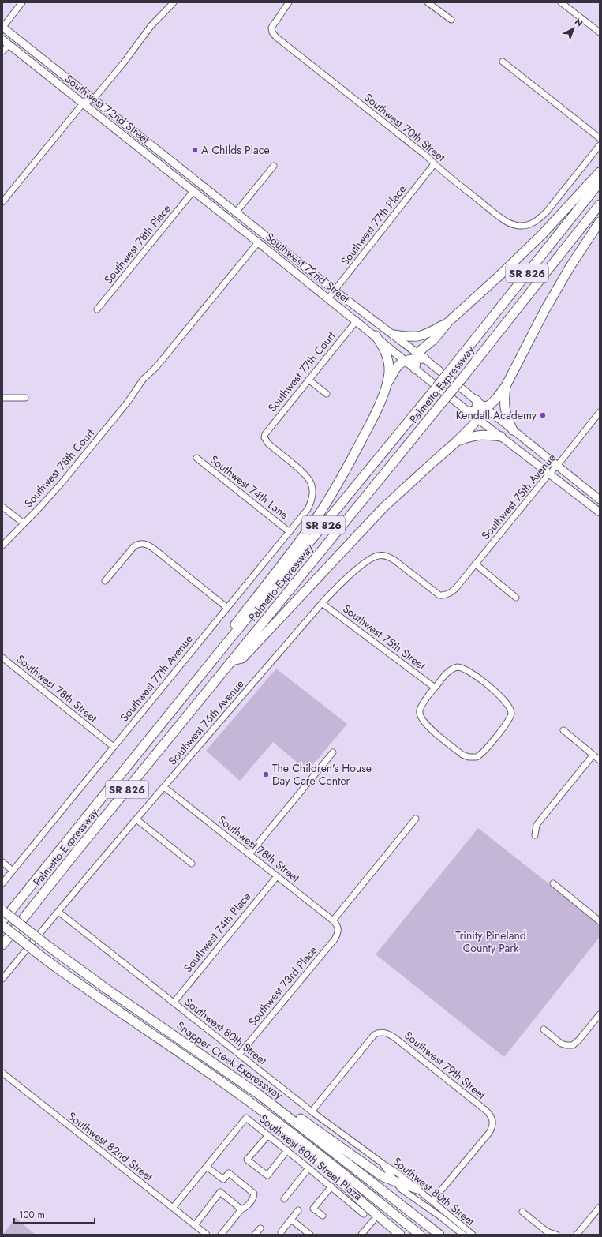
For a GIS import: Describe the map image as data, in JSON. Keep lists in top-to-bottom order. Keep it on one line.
{"streets":{"highway":["SR 826","Palmetto Expressway","Snapper Creek Expressway"],"main road":["Southwest 72nd Street"],"street":["Southwest 70th Street","Southwest 77th Place","Southwest 78th Place","Southwest 77th Court","Southwest 78th Court","Southwest 74th Lane","Southwest 75th Avenue","Southwest 75th Street","Southwest 77th Avenue","Southwest 78th Street","Southwest 76th Avenue","Southwest 74th Place","Southwest 73rd Place","Southwest 80th Street","Southwest 79th Street","Southwest 82nd Street","Southwest 80th Street Plaza"]},"crossings":[["Southwest 72nd Street","Southwest 77th Place"],["Southwest 72nd Street","Southwest 78th Place"],["Southwest 72nd Street","Southwest 77th Court"],["Southwest 72nd Street","Southwest 78th Court"],["Southwest 72nd Street","Southwest 75th Avenue"],["Southwest 70th Street","Southwest 77th Place"],["Southwest 77th Court","Southwest 77th Avenue"],["Southwest 74th Lane","Southwest 77th Avenue"],["Southwest 75th Avenue","Southwest 76th Avenue"],["Southwest 75th Street","Southwest 76th Avenue"],["Southwest 77th Avenue","Southwest 78th Street"],["Southwest 78th Street","Southwest 76th Avenue"],["Southwest 78th Street","Southwest 74th Place"],["Southwest 78th Street","Southwest 73rd Place"],["Southwest 76th Avenue","Southwest 80th Street"],["Southwest 74th Place","Southwest 80th Street"],["Southwest 73rd Place","Southwest 80th Street"],["Southwest 80th Street","Southwest 79th Street"],["Southwest 82nd Street","Southwest 80th Street Plaza"]],"parks":["Trinity Pineland County Park"],"places":["A Childs Place","Kendall Academy","The Children's House Day Care Center"],"scale_bar":"100 m","north":"top right"}
